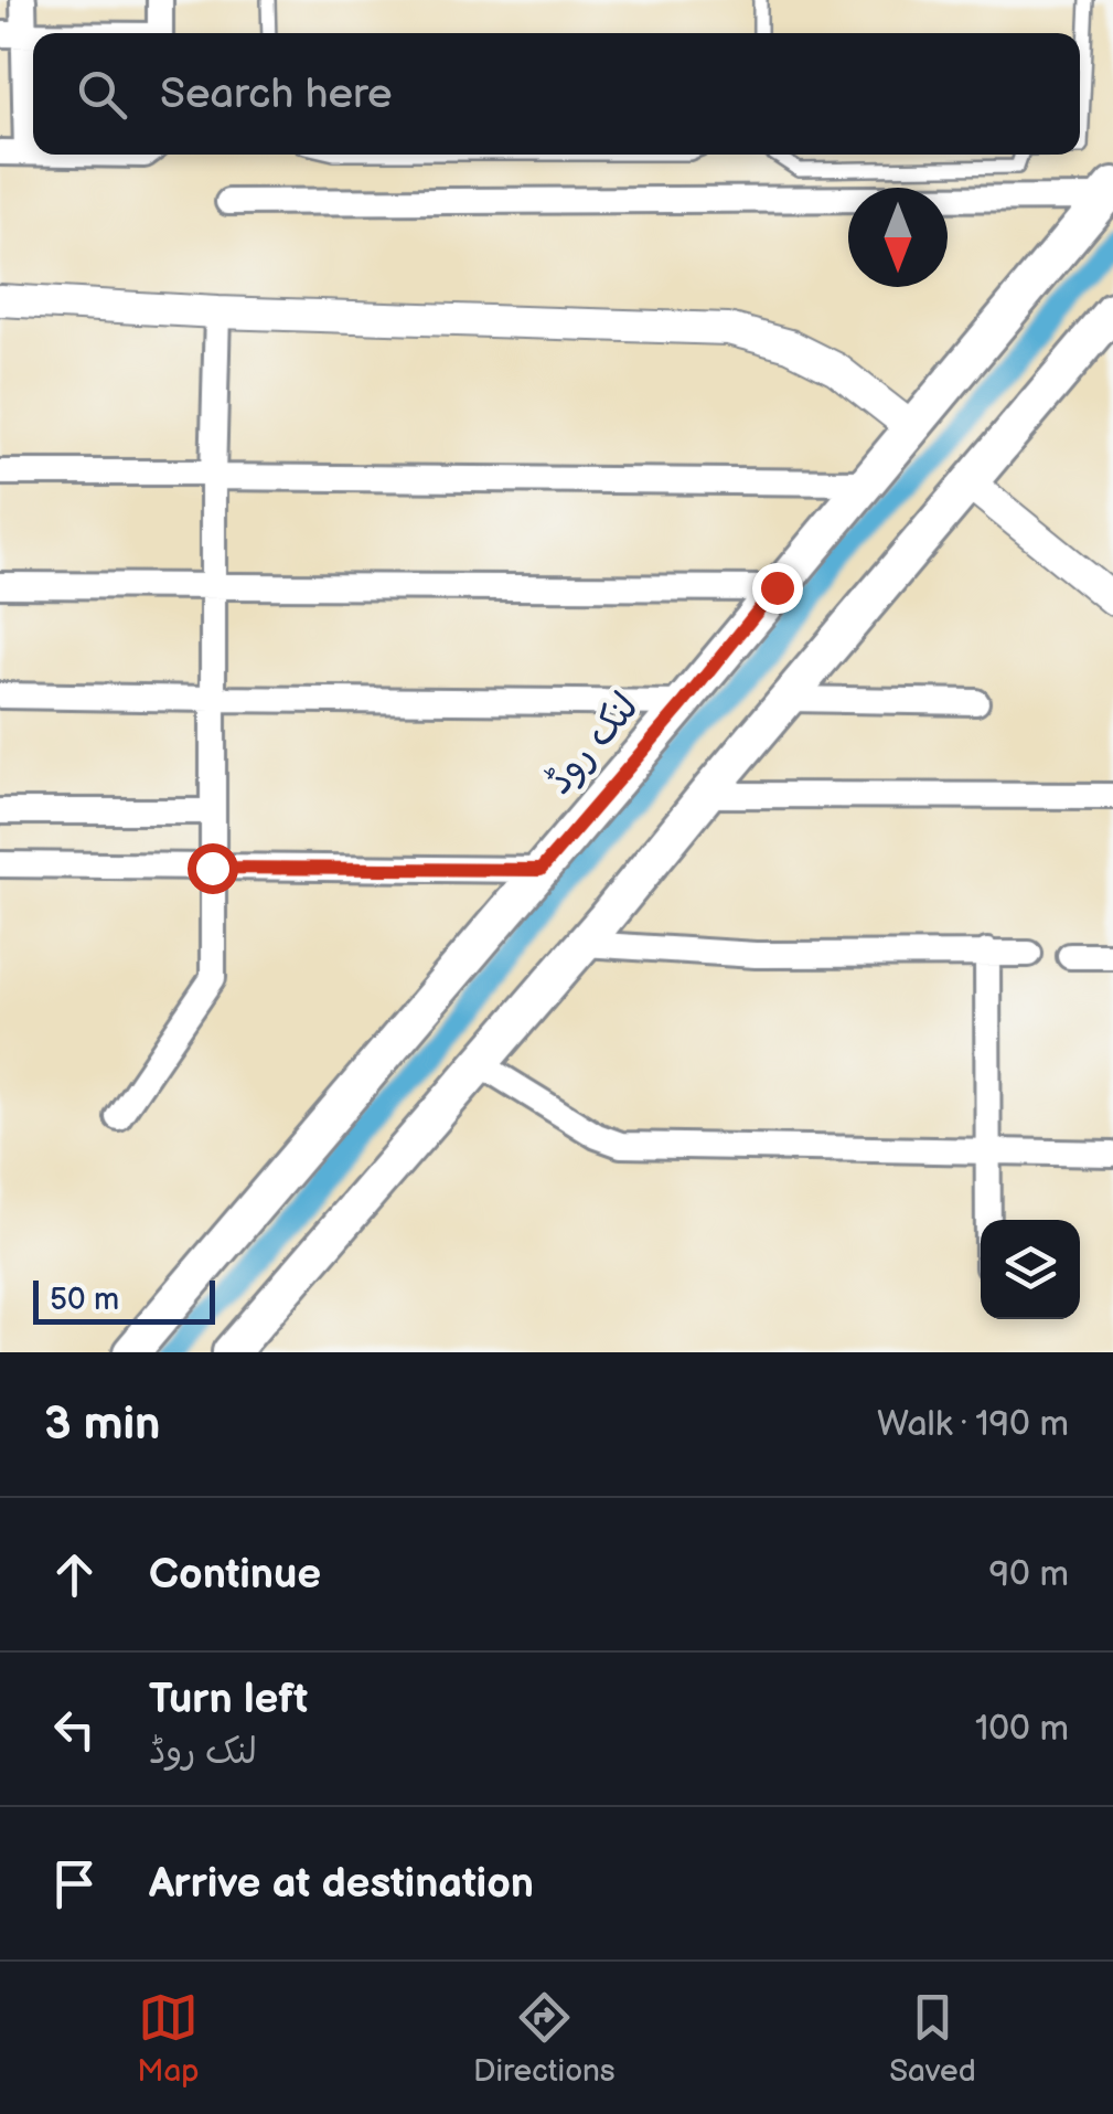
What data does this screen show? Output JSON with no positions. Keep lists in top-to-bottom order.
{
  "streets": {
    "main road": ["لنک روڈ"]
  },
  "scale_bar": "50 m",
  "north": "bottom",
  "page": {
    "search": "Search here",
    "scale": "50 m",
    "heading": ["3 min", "Walk · 190 m"],
    "list": [
      ["Continue", "90 m"],
      ["Turn left", "لنک روڈ", "100 m"],
      "Arrive at destination"
    ],
    "nav": ["Map", "Directions", "Saved"]
  }
}
